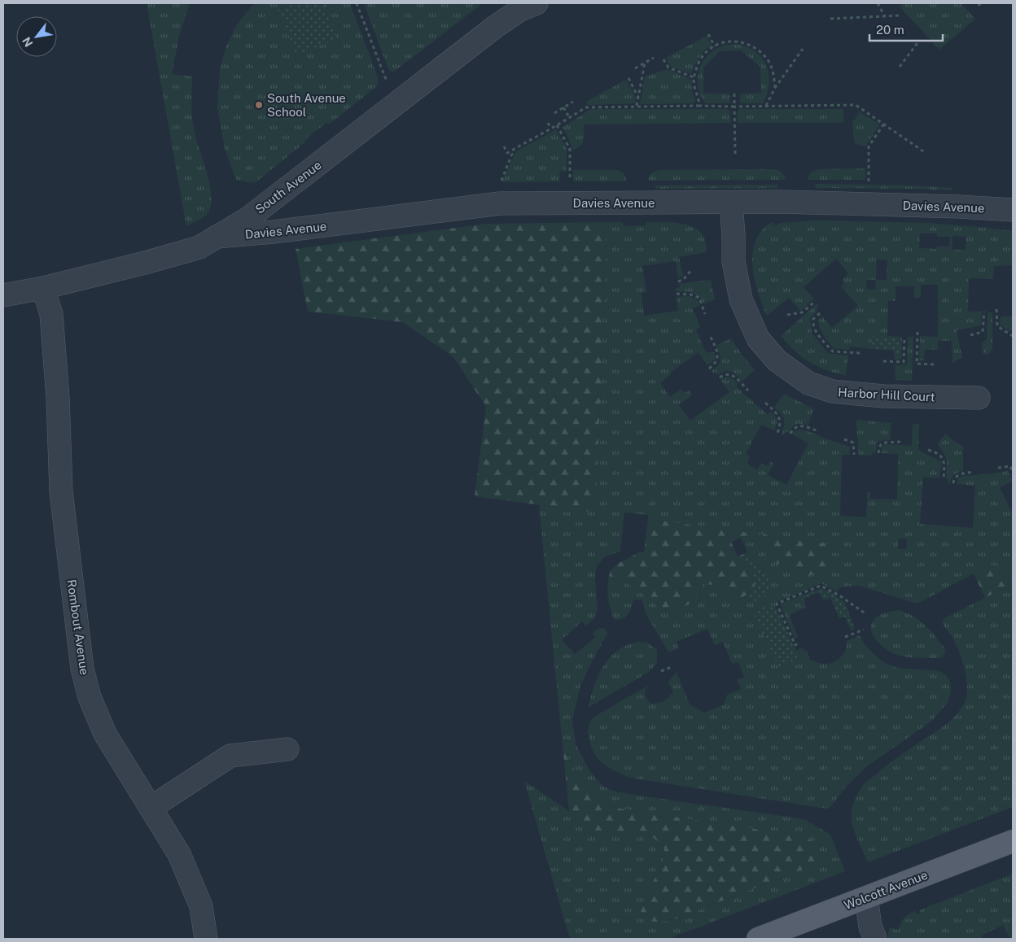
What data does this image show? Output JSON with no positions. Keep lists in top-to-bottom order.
{
  "streets": {
    "main road": ["Wolcott Avenue"],
    "street": [
      "South Avenue",
      "Davies Avenue",
      "Harbor Hill Court",
      "Rombout Avenue"
    ]
  },
  "crossings": [
    ["South Avenue", "Davies Avenue"],
    ["South Avenue", "Rombout Avenue"],
    ["Davies Avenue", "Harbor Hill Court"]
  ],
  "places": ["South Avenue School"],
  "scale_bar": "20 m",
  "north": "bottom left"
}
